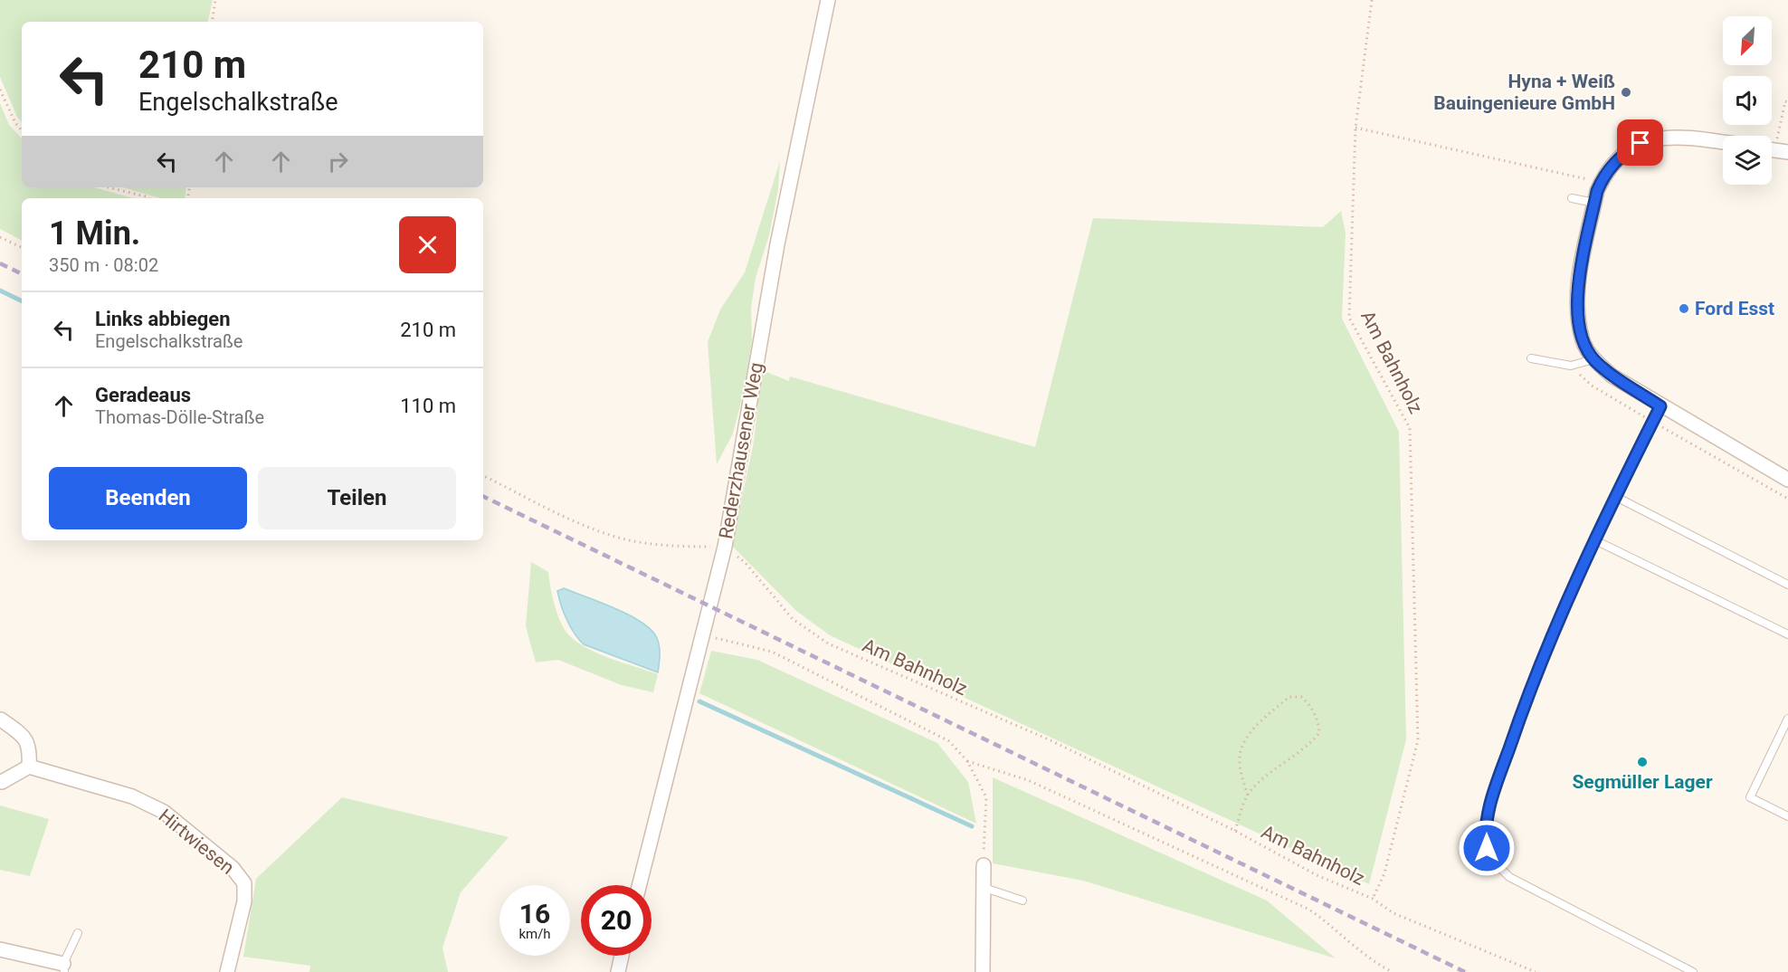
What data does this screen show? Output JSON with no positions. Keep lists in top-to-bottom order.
{
  "streets": {
    "street": ["Rederzhausener Weg", "Hirtwiesen"],
    "path": ["Am Bahnholz"]
  },
  "crossings": [
    ["Am Bahnholz", "Rederzhausener Weg"]
  ],
  "places": ["Hyna + Weiß Bauingenieure GmbH", "Ford Esst", "Segmüller Lager"],
  "north": "bottom left",
  "page": {
    "turn": ["210 m", "Engelschalkstraße"],
    "heading": ["1 Min.", "350 m · 08:02"],
    "list": [
      {
        "name": "Links abbiegen",
        "note": "Engelschalkstraße",
        "value": "210 m"
      },
      {
        "name": "Geradeaus",
        "note": "Thomas-Dölle-Straße",
        "value": "110 m"
      }
    ],
    "buttons": ["Beenden", "Teilen"],
    "speed": "16 km/h",
    "limit": "20"
  }
}
